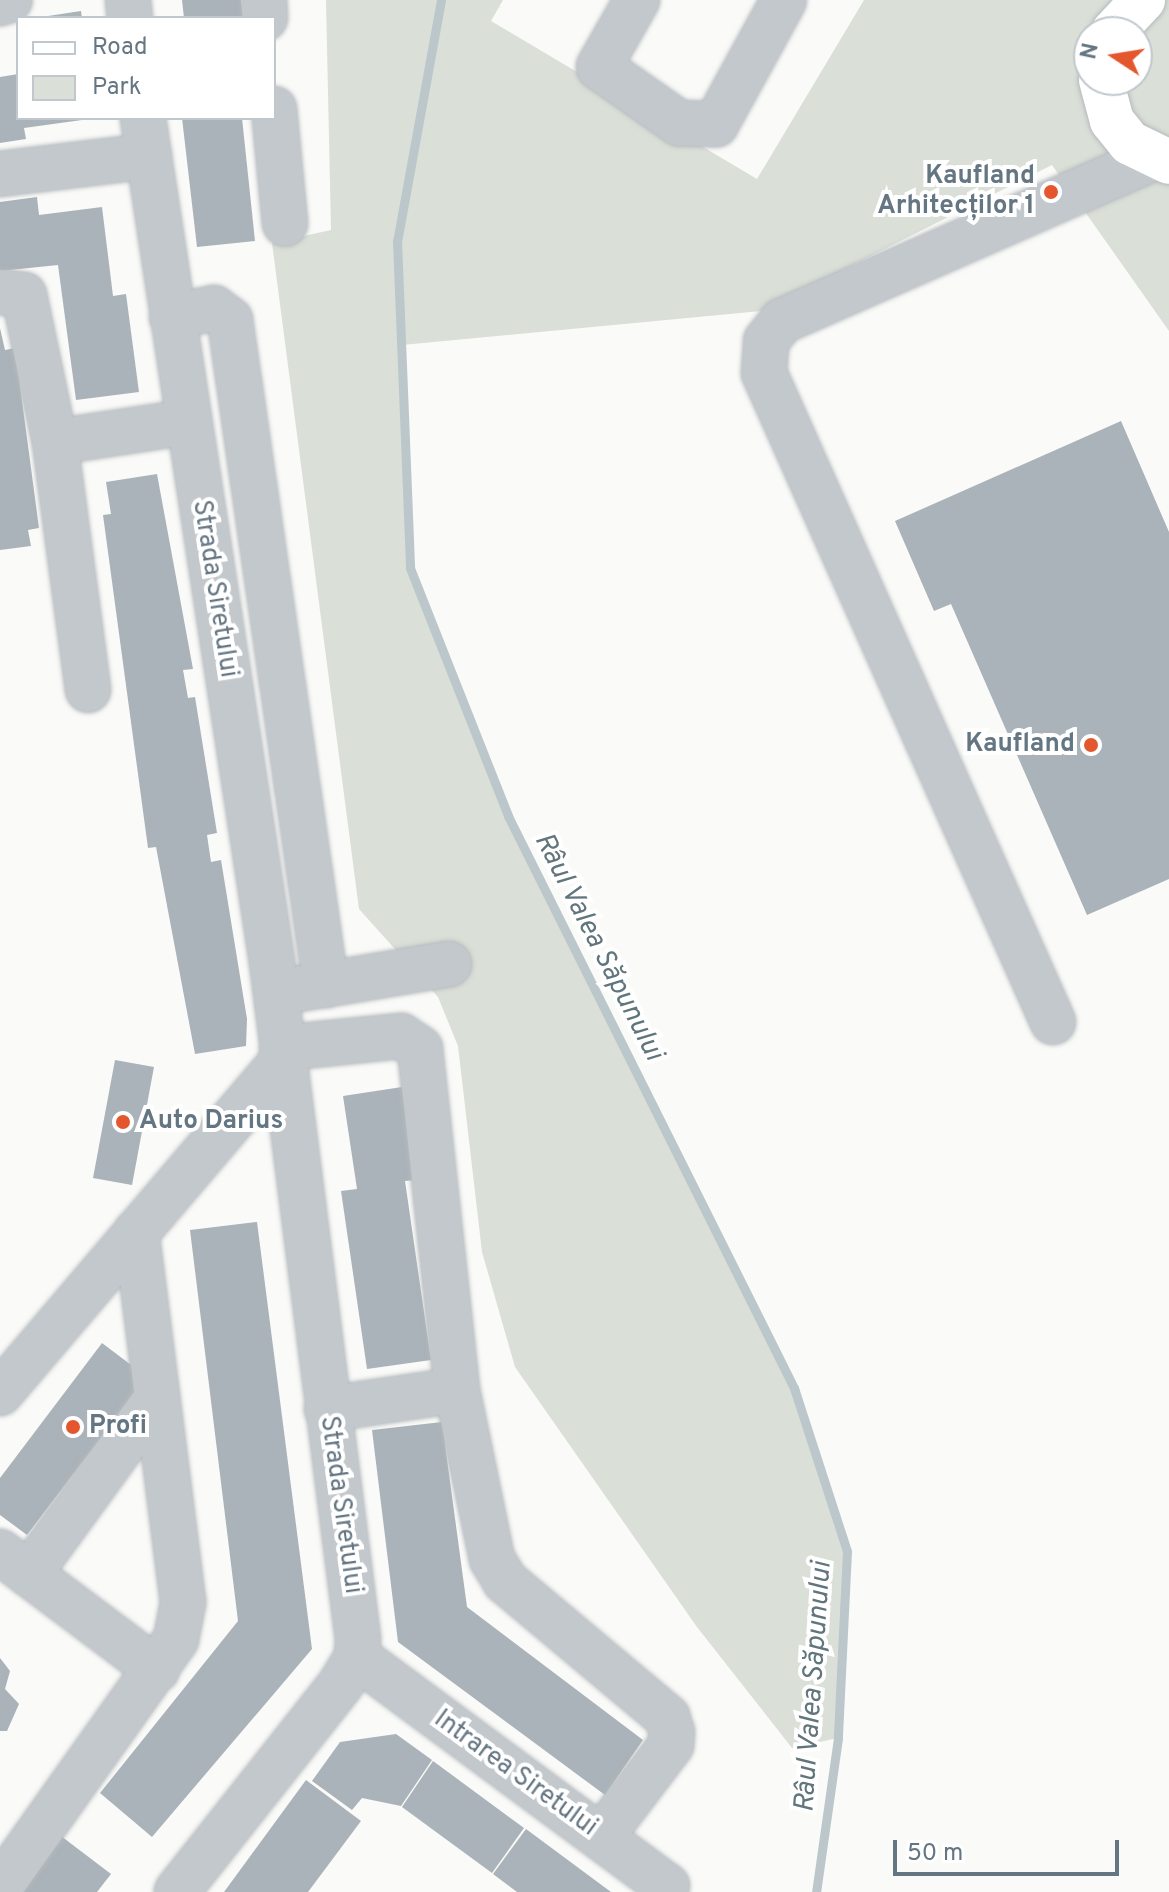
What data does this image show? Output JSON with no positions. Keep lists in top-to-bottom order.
{
  "streets": {
    "street": ["Strada Siretului", "Intrarea Siretului"]
  },
  "crossings": [
    ["Strada Siretului", "Intrarea Siretului"]
  ],
  "water": ["Râul Valea Săpunului"],
  "places": [
    "Kaufland Arhitecților 1",
    "Kaufland",
    "Auto Darius",
    "Profi"
  ],
  "legend": ["Road", "Park"],
  "scale_bar": "50 m",
  "north": "left"
}
